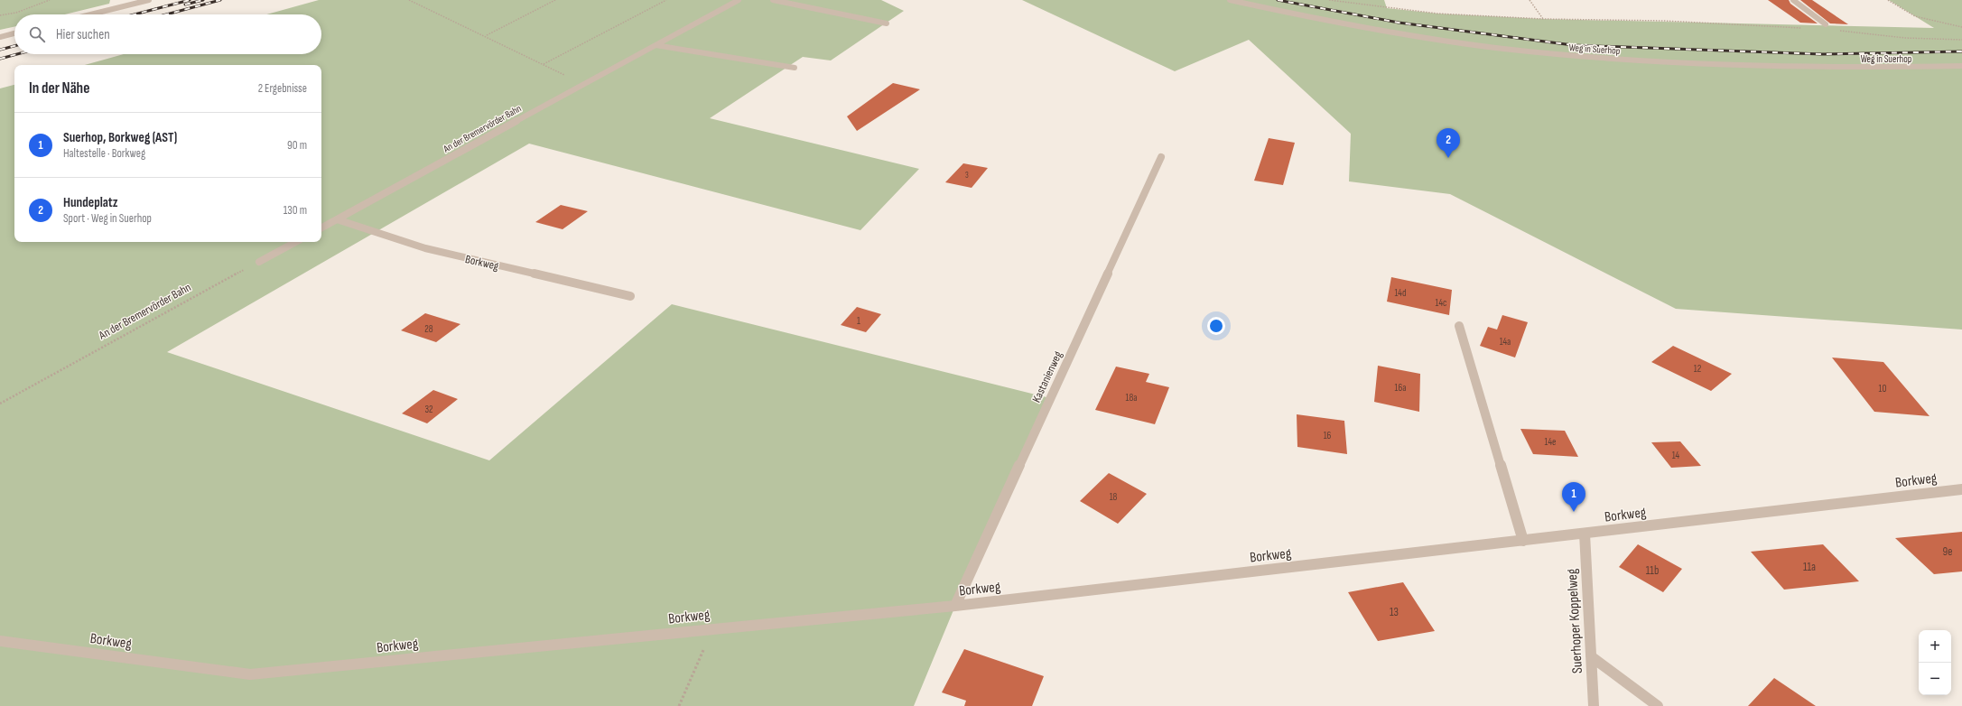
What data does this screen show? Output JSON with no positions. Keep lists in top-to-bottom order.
{
  "streets": {
    "street": [
      "Weg in Suerhop",
      "An der Bremervörder Bahn",
      "Borkweg",
      "Kastanienweg",
      "Suerhoper Koppelweg"
    ]
  },
  "crossings": [
    ["An der Bremervörder Bahn", "Borkweg"],
    ["Borkweg", "Kastanienweg"],
    ["Borkweg", "Suerhoper Koppelweg"]
  ],
  "house_numbers": [
    "3",
    "14d",
    "14c",
    "1",
    "28",
    "14a",
    "12",
    "16a",
    "10",
    "18a",
    "32",
    "16",
    "14e",
    "14",
    "18",
    "9e",
    "11a",
    "11b",
    "13"
  ],
  "page": {
    "search": "Hier suchen",
    "heading": ["In der Nähe", "2 Ergebnisse"],
    "list": [
      {
        "mark": "1",
        "name": "Suerhop, Borkweg (AST)",
        "note": "Haltestelle · Borkweg",
        "value": "90 m"
      },
      {
        "mark": "2",
        "name": "Hundeplatz",
        "note": "Sport · Weg in Suerhop",
        "value": "130 m"
      }
    ],
    "pins": ["2", "1"],
    "map_buttons": ["+", "−"]
  }
}
